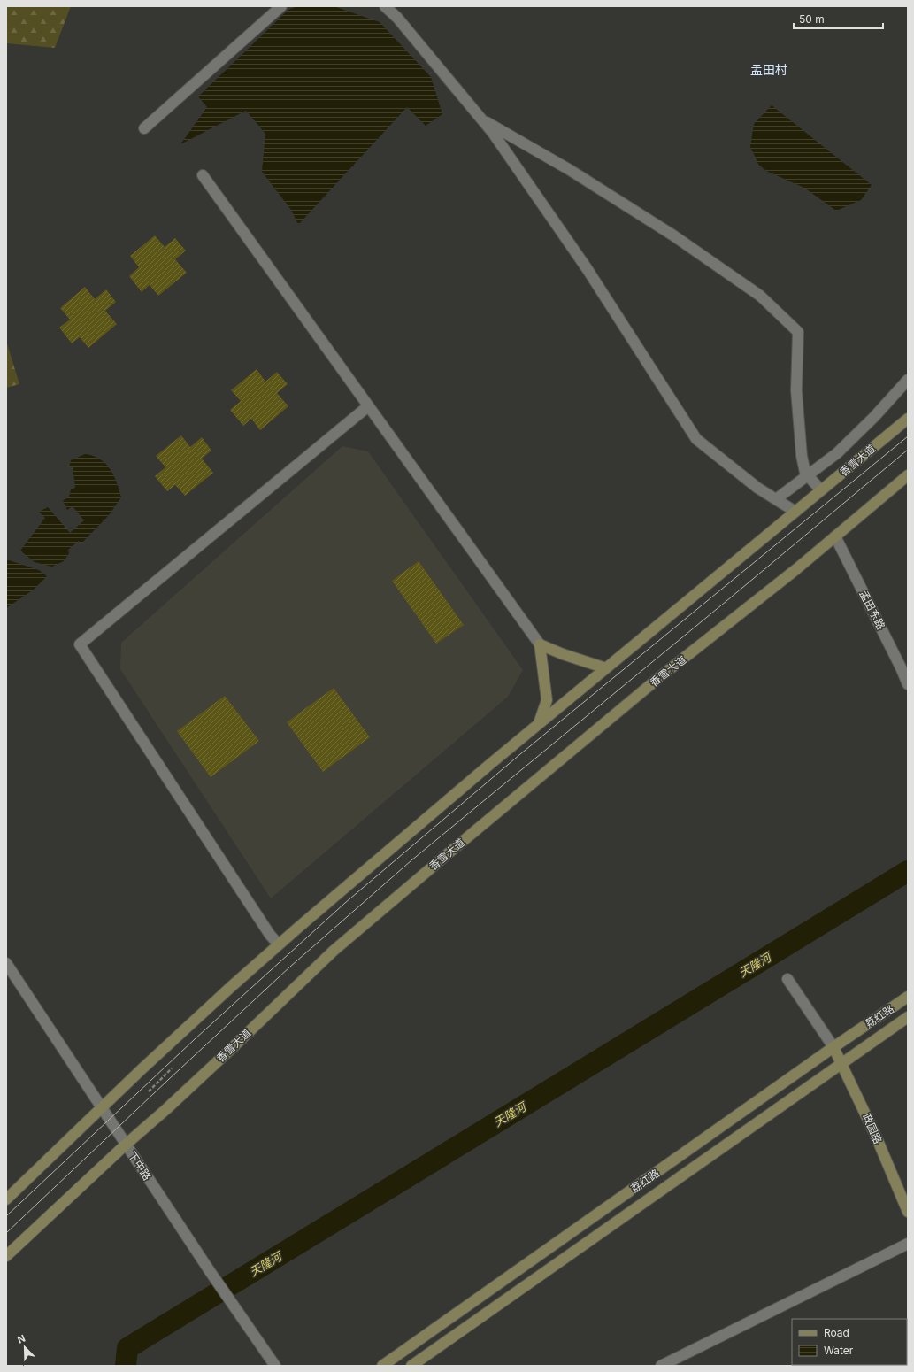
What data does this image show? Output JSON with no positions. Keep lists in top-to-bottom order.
{
  "streets": {
    "main road": ["香雪大道", "荔红路", "政园路"],
    "street": ["孟田东路", "下中路"]
  },
  "crossings": [
    ["香雪大道", "孟田东路"],
    ["香雪大道", "下中路"],
    ["荔红路", "政园路"]
  ],
  "districts": ["孟田村"],
  "water": ["天隆河"],
  "legend": ["Road", "Water"],
  "scale_bar": "50 m",
  "north": "top left"
}
